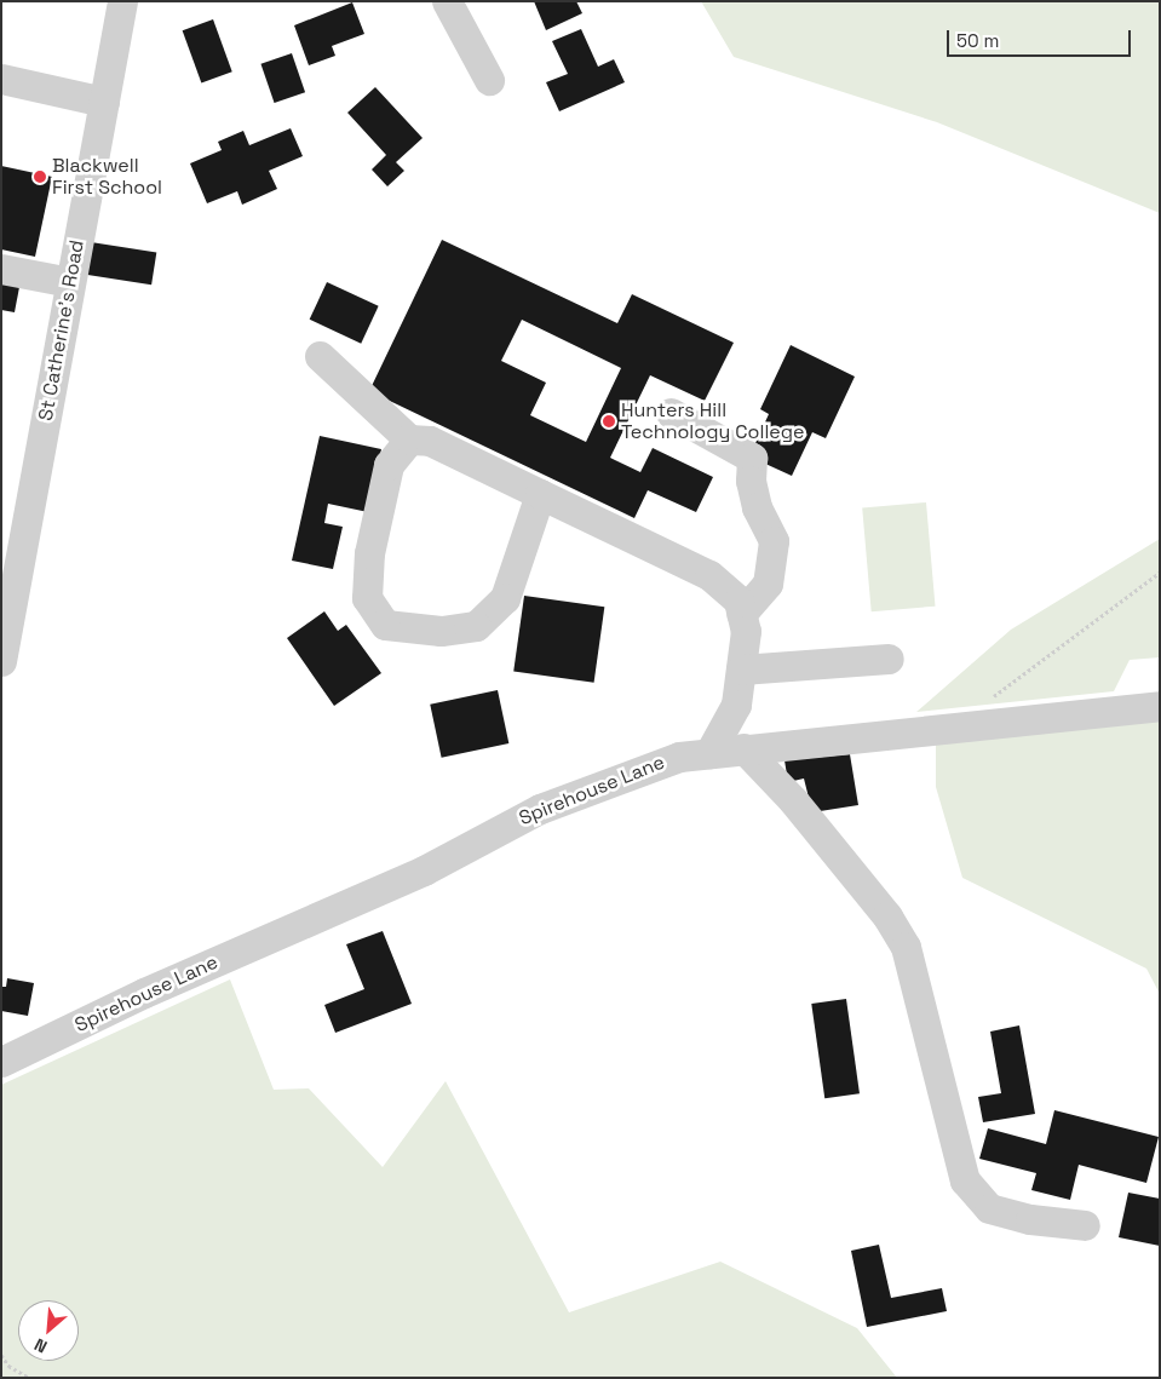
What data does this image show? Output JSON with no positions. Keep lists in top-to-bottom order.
{
  "streets": {
    "street": ["St Catherine's Road", "Spirehouse Lane"]
  },
  "places": ["Blackwell First School", "Hunters Hill Technology College"],
  "scale_bar": "50 m",
  "north": "bottom left"
}
